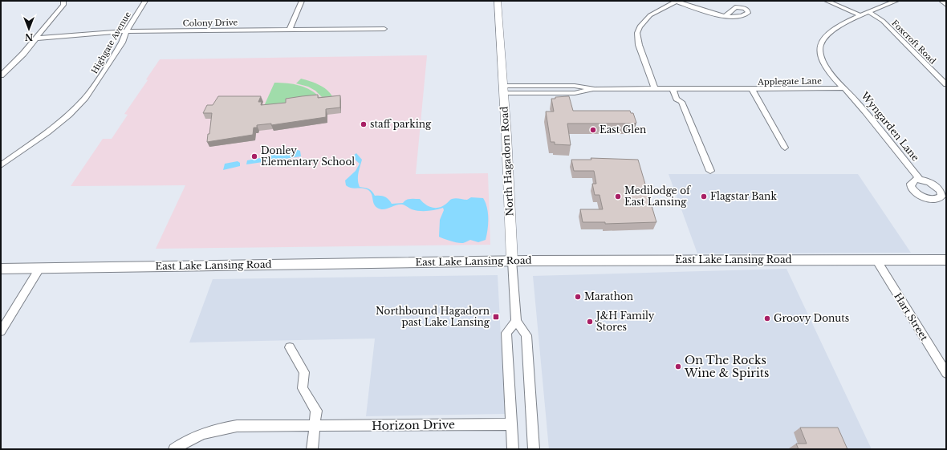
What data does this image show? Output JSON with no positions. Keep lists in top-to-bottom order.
{
  "streets": {
    "main road": ["East Lake Lansing Road"],
    "street": [
      "Colony Drive",
      "Foxcroft Road",
      "Highgate Avenue",
      "Applegate Lane",
      "Wyngarden Lane",
      "North Hagadorn Road",
      "Hart Street",
      "Horizon Drive"
    ]
  },
  "crossings": [
    ["Colony Drive", "Highgate Avenue"],
    ["Foxcroft Road", "Applegate Lane"],
    ["Applegate Lane", "Wyngarden Lane"],
    ["Applegate Lane", "North Hagadorn Road"],
    ["North Hagadorn Road", "East Lake Lansing Road"],
    ["East Lake Lansing Road", "Hart Street"]
  ],
  "places": {
    "other": [
      "staff parking",
      "East Glen",
      "Donley Elementary School",
      "Medilodge of East Lansing",
      "Flagstar Bank",
      "Marathon",
      "Groovy Donuts",
      "J&H Family Stores",
      "On The Rocks Wine & Spirits"
    ],
    "transit": ["Northbound Hagadorn past Lake Lansing"]
  },
  "north": "bottom"
}
